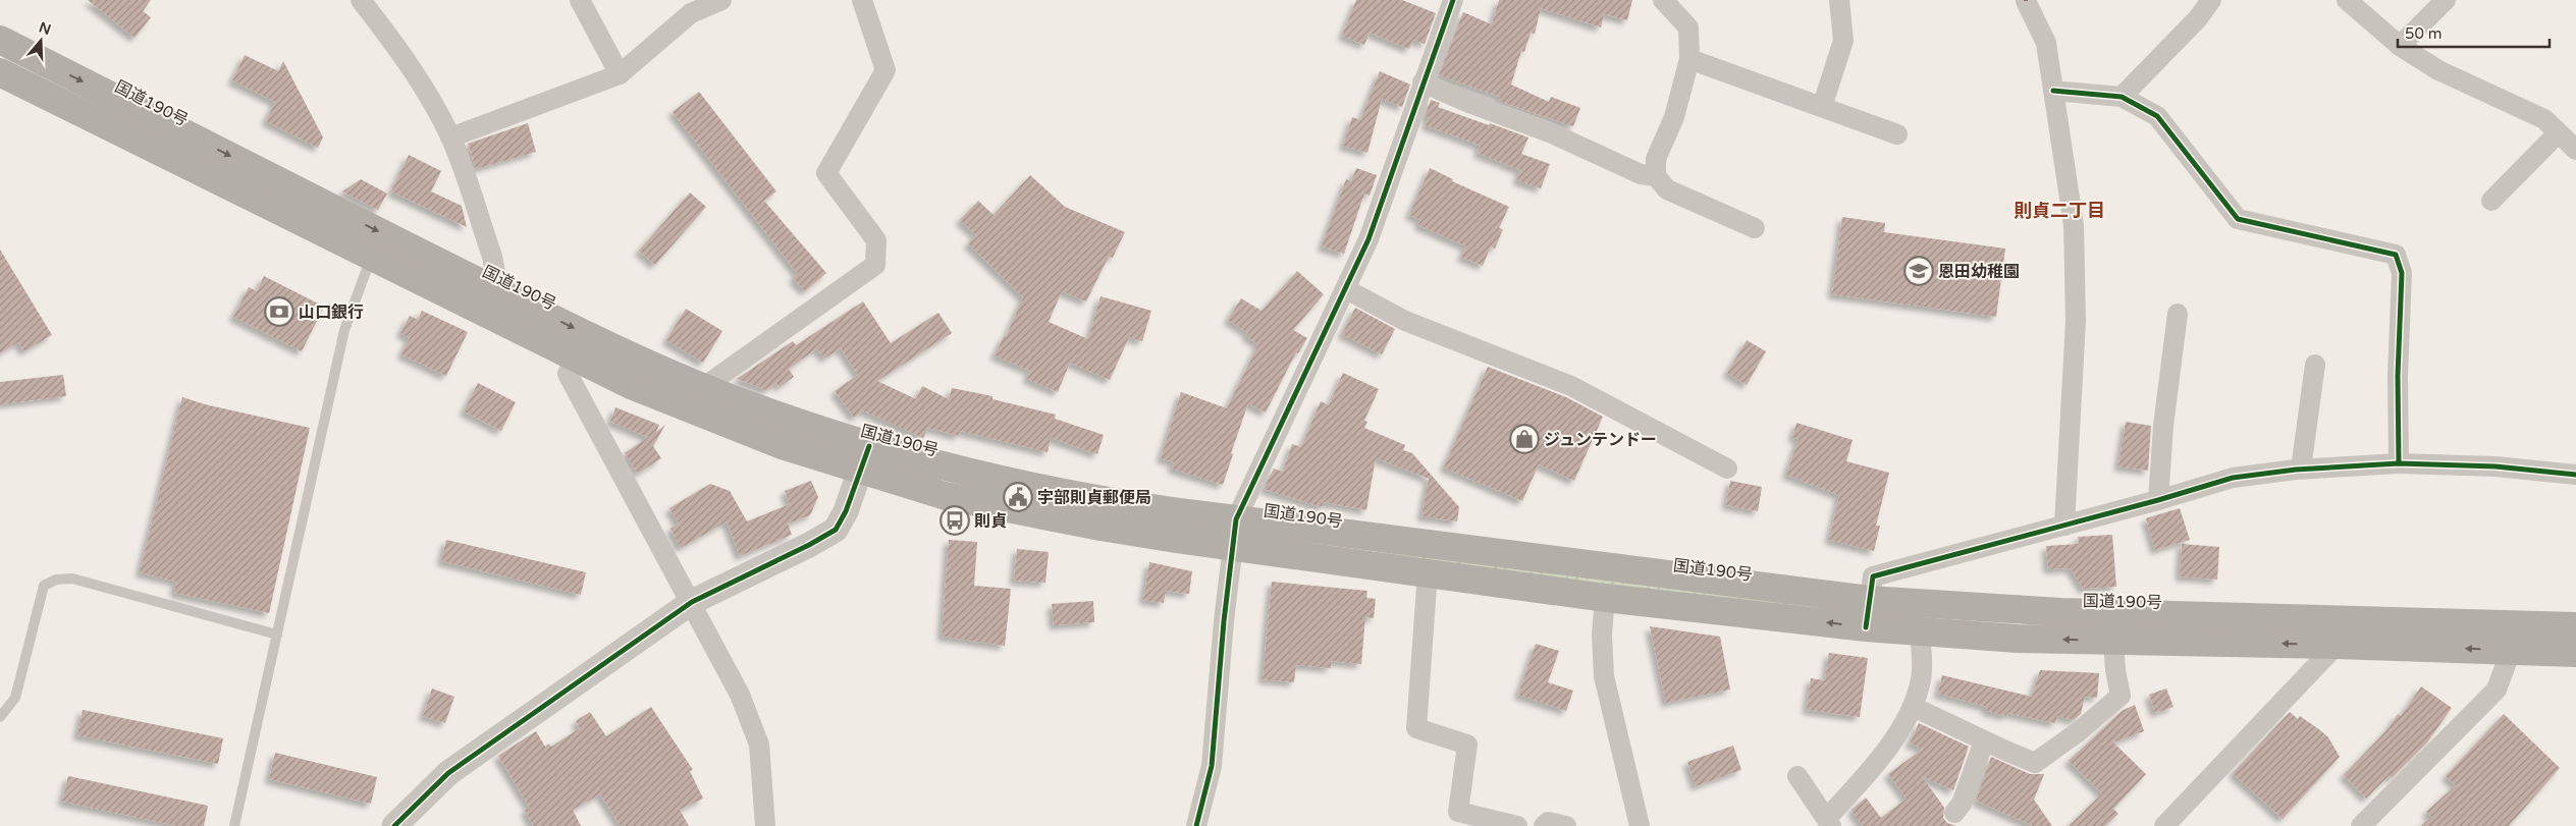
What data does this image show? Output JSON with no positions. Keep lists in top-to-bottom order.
{
  "streets": {
    "highway": ["国道190号"]
  },
  "districts": ["則貞二丁目"],
  "places": {
    "school or university": ["恩田幼稚園"],
    "bank": ["山口銀行"],
    "shop": ["ジュンテンドー"],
    "public building": ["宇部則貞郵便局"],
    "bus stop": ["則貞"]
  },
  "scale_bar": "50 m",
  "north": "top"
}
